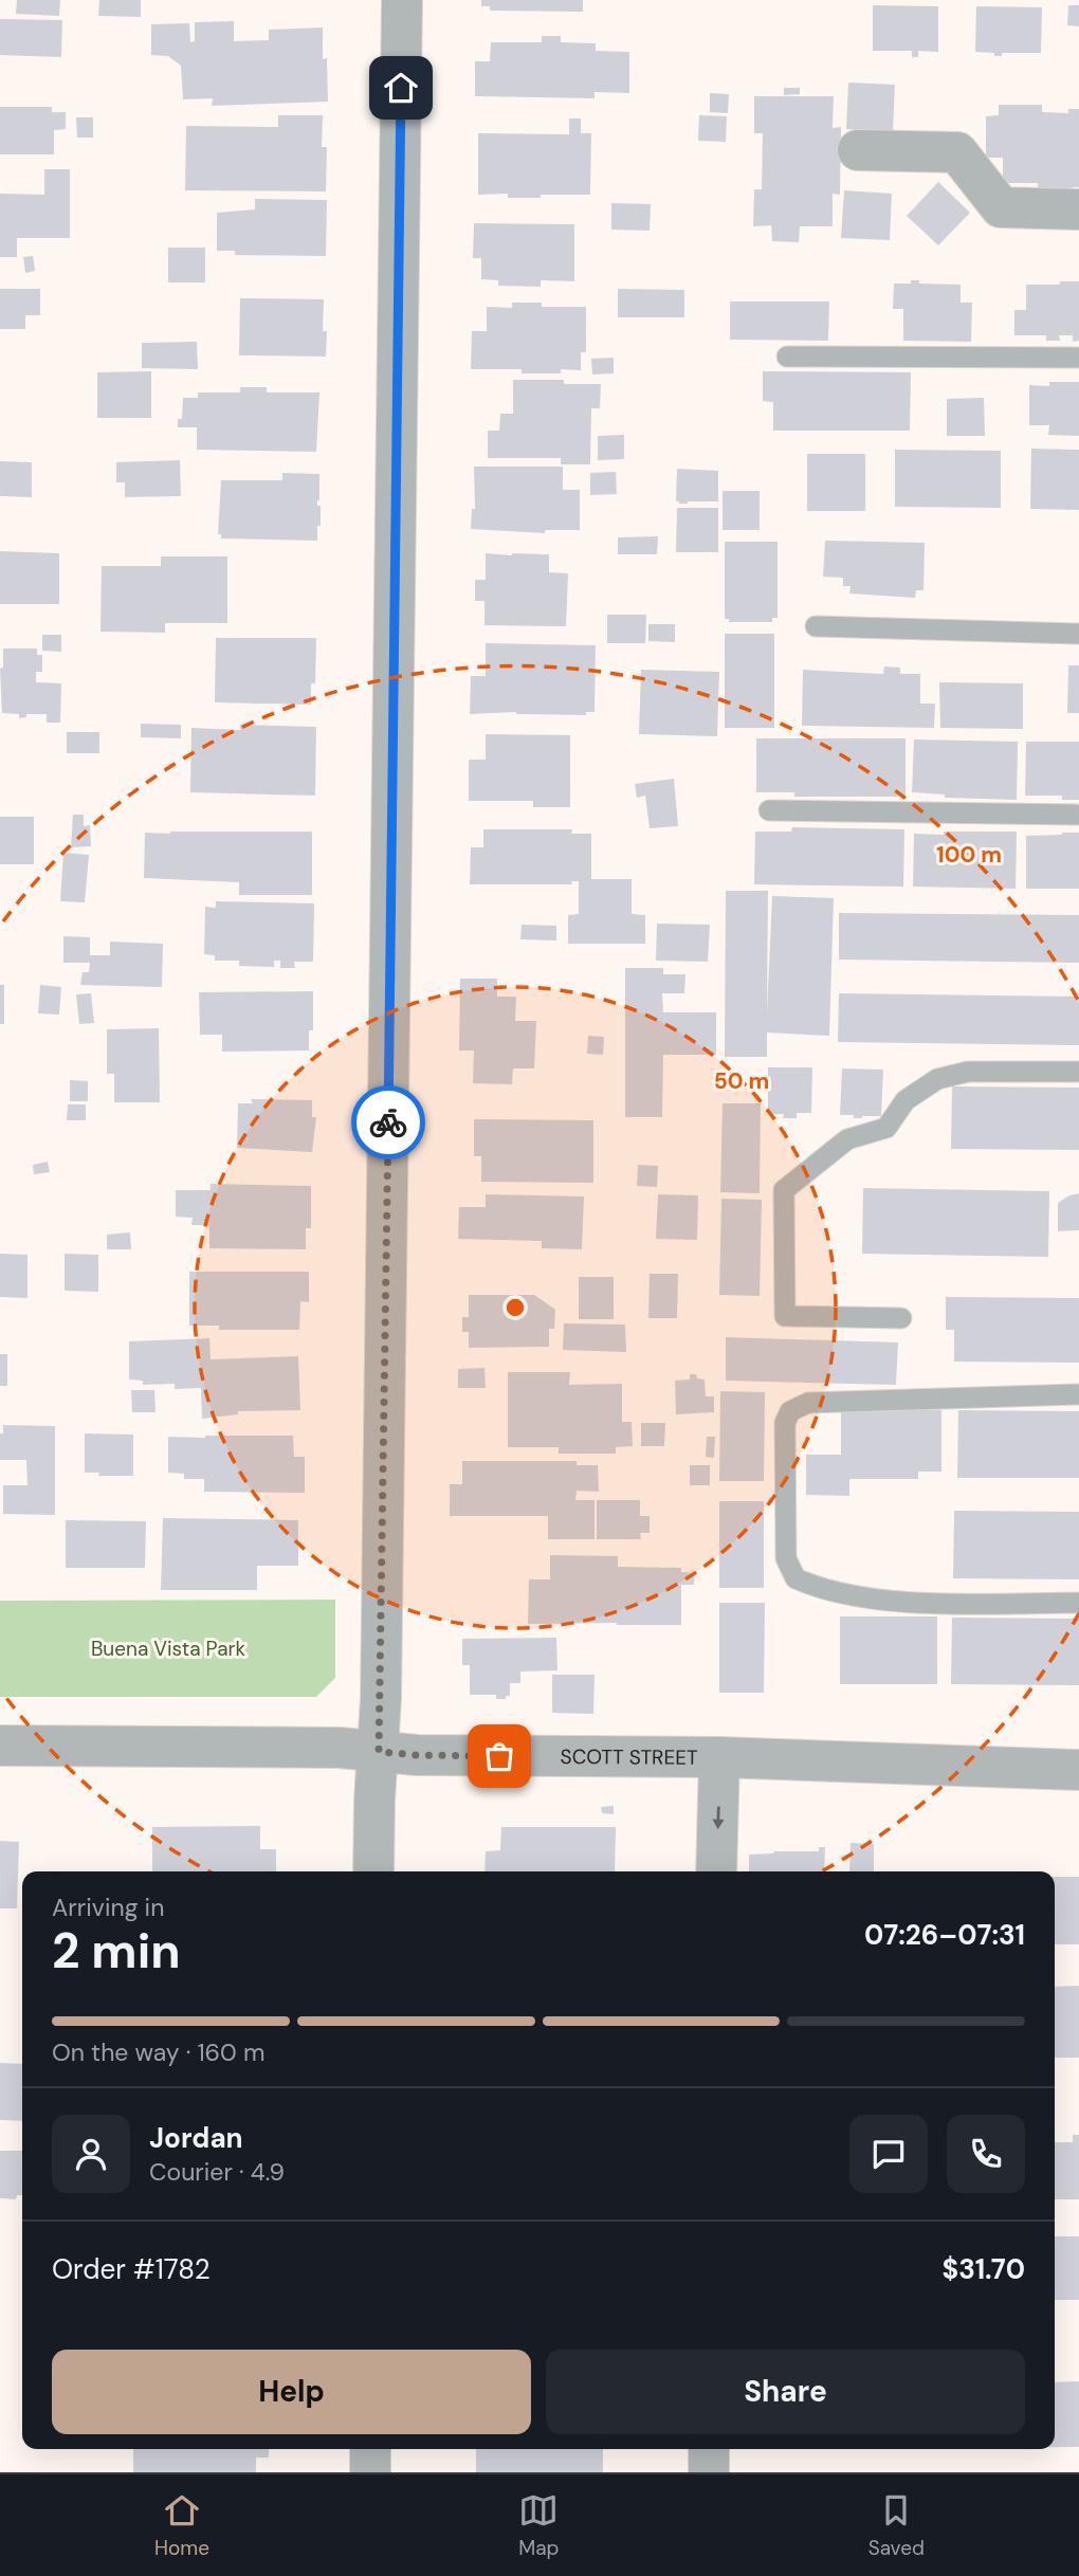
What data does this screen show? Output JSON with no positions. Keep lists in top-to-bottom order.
{
  "streets": {
    "street": ["SCOTT STREET"]
  },
  "parks": ["Buena Vista Park"],
  "page": {
    "heading": ["2 min", "Arriving in", "07:26–07:31"],
    "panel": [
      "Jordan",
      "Courier · 4.9",
      "Order #1782",
      "$31.70"
    ],
    "bar": "On the way · 160 m",
    "buttons": ["Help", "Share"],
    "tabs": ["Home", "Map", "Saved"]
  },
  "rings": ["100 m", "50 m"]
}
